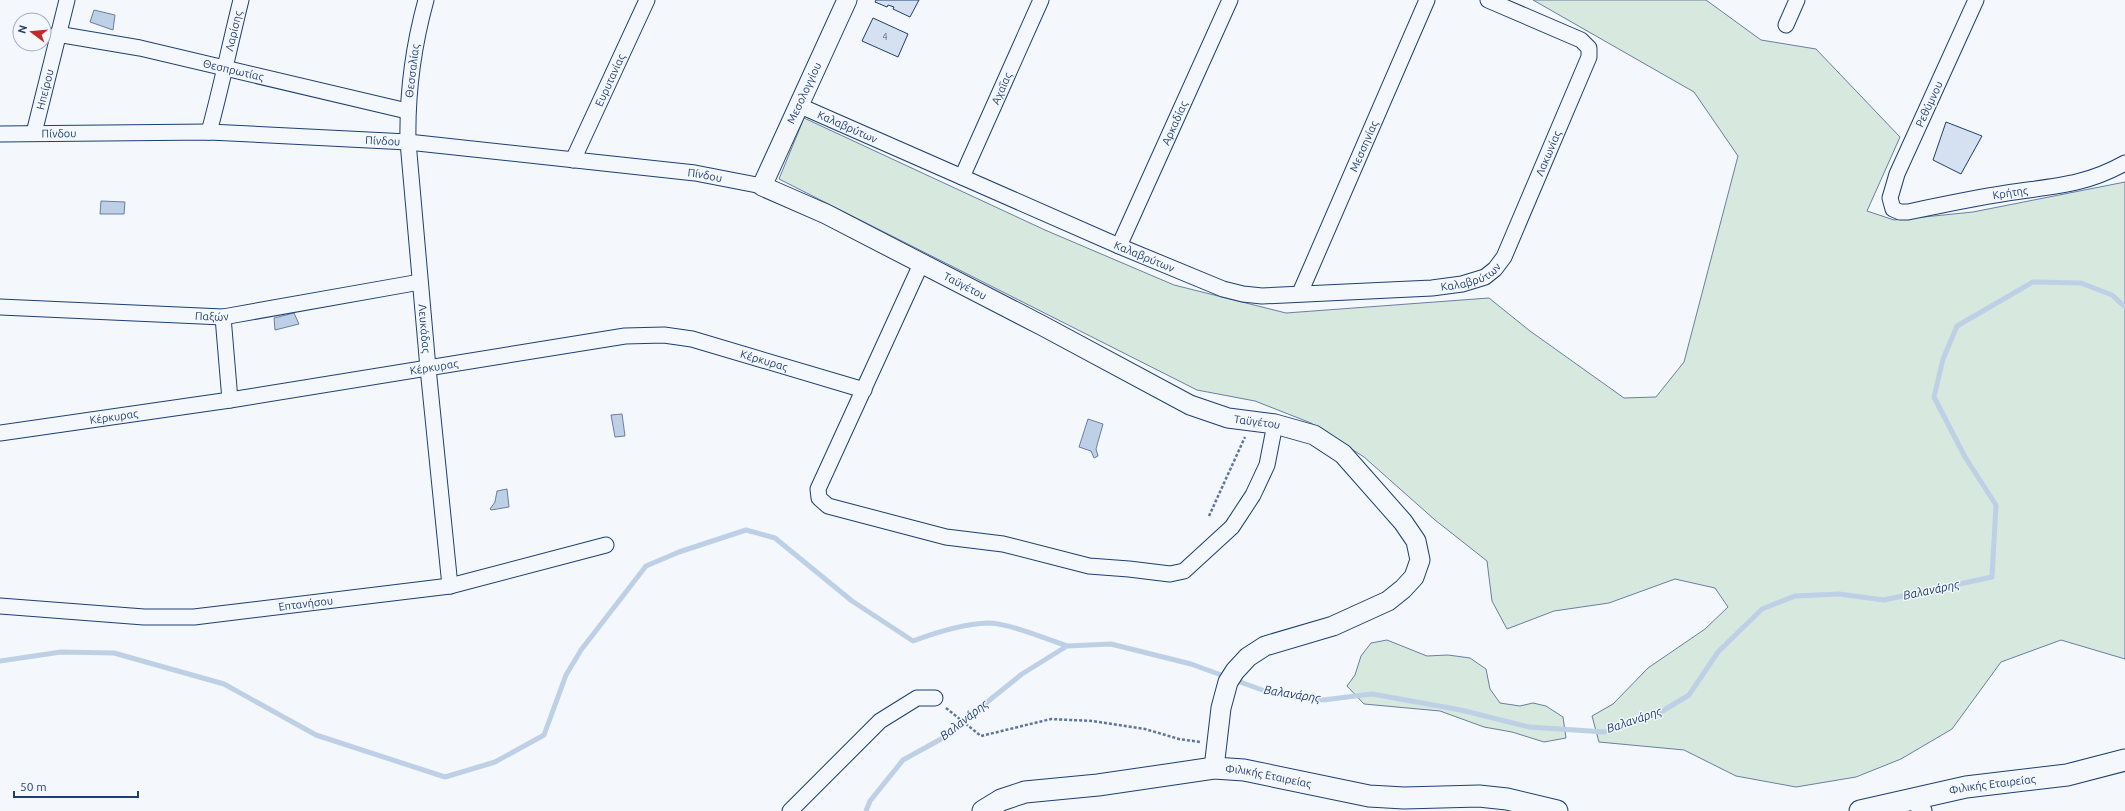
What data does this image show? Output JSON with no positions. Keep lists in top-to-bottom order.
{
  "streets": {
    "main road": ["Φιλικής Εταιρείας"],
    "street": [
      "Λαρίσης",
      "Θεσπρωτίας",
      "Θεσσαλίας",
      "Ευρυτανίας",
      "Αχαΐας",
      "Ηπείρου",
      "Μεσολογγίου",
      "Ρεθύμνου",
      "Αρκαδίας",
      "Καλαβρύτων",
      "Πίνδου",
      "Μεσσηνίας",
      "Λακωνίας",
      "Κρήτης",
      "Ταϋγέτου",
      "Παξών",
      "Λευκάδας",
      "Κέρκυρας",
      "Επτανήσου"
    ]
  },
  "crossings": [
    ["Λαρίσης", "Θεσπρωτίας"],
    ["Λαρίσης", "Πίνδου"],
    ["Θεσπρωτίας", "Θεσσαλίας"],
    ["Θεσπρωτίας", "Ηπείρου"],
    ["Θεσσαλίας", "Πίνδου"],
    ["Θεσσαλίας", "Λευκάδας"],
    ["Ευρυτανίας", "Πίνδου"],
    ["Αχαΐας", "Καλαβρύτων"],
    ["Ηπείρου", "Πίνδου"],
    ["Μεσολογγίου", "Καλαβρύτων"],
    ["Μεσολογγίου", "Πίνδου"],
    ["Μεσολογγίου", "Ταϋγέτου"],
    ["Ρεθύμνου", "Κρήτης"],
    ["Αρκαδίας", "Καλαβρύτων"],
    ["Καλαβρύτων", "Μεσσηνίας"],
    ["Καλαβρύτων", "Λακωνίας"],
    ["Πίνδου", "Ταϋγέτου"],
    ["Πίνδου", "Λευκάδας"],
    ["Ταϋγέτου", "Φιλικής Εταιρείας"],
    ["Παξών", "Λευκάδας"],
    ["Λευκάδας", "Κέρκυρας"],
    ["Λευκάδας", "Επτανήσου"]
  ],
  "water": ["Βαλανάρης"],
  "house_numbers": ["4"],
  "scale_bar": "50 m",
  "north": "left"
}
